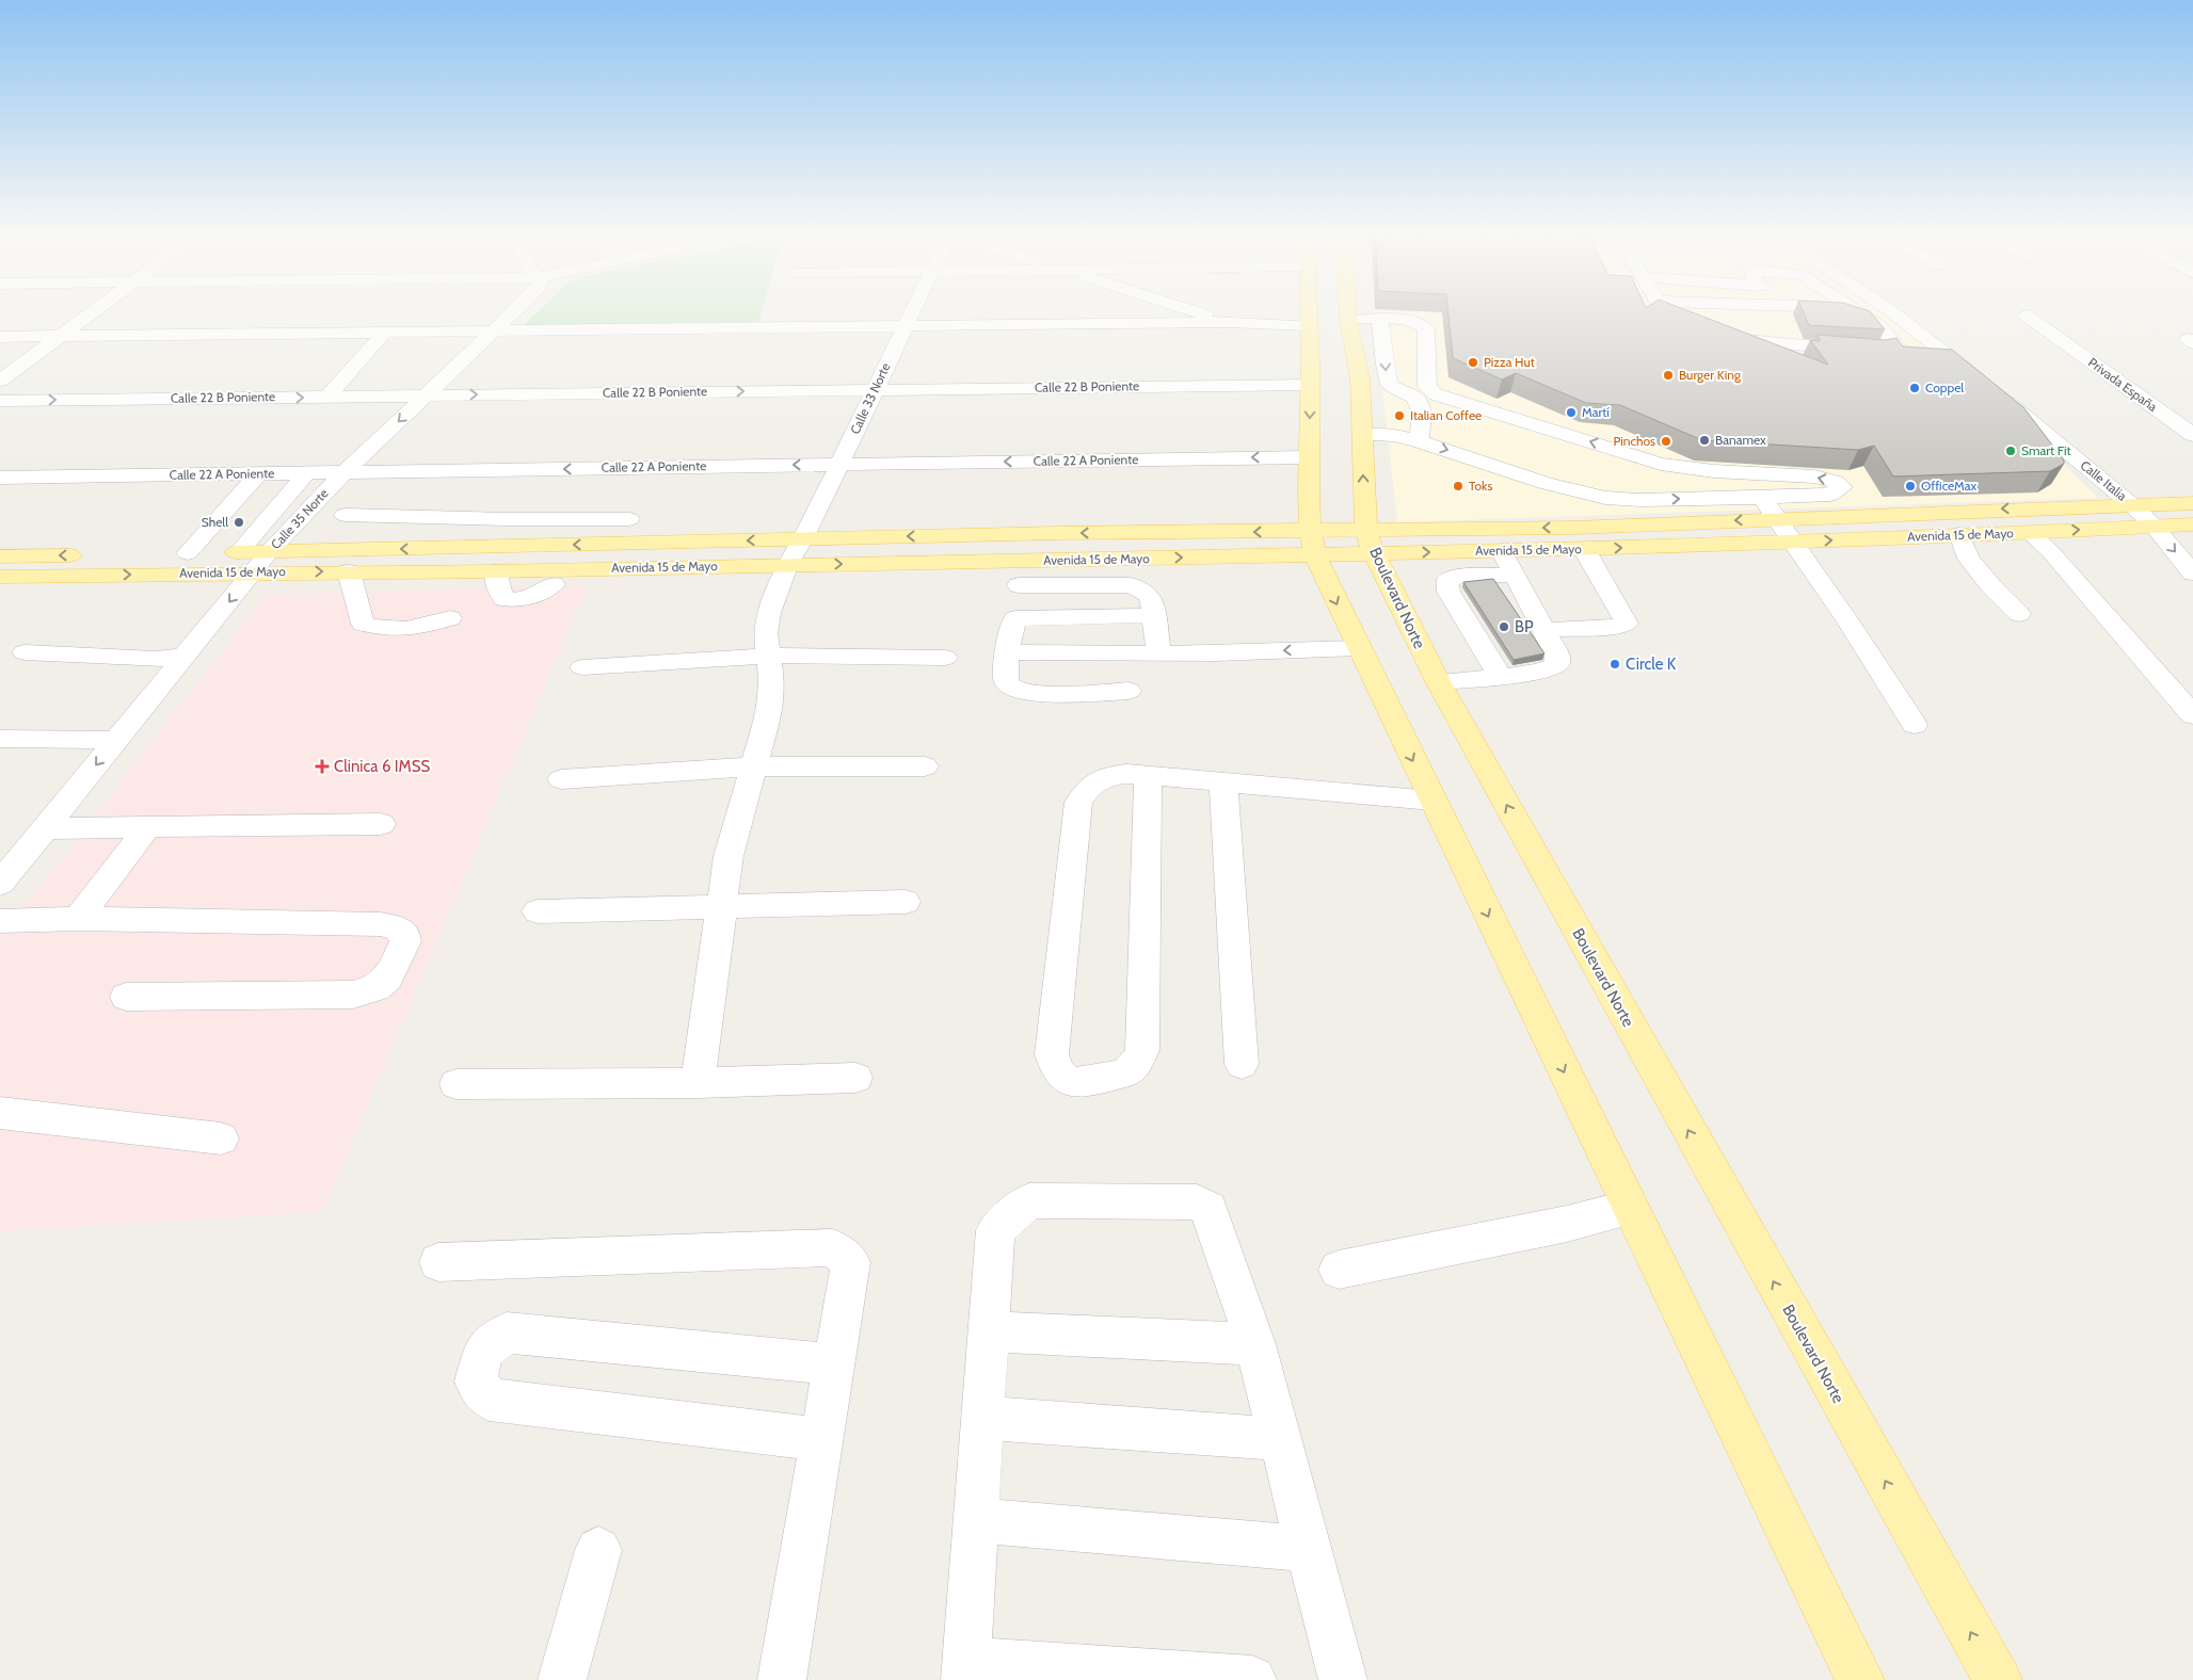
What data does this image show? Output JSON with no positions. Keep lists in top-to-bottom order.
{
  "streets": {
    "main road": ["Avenida 15 de Mayo", "Boulevard Norte"],
    "street": [
      "Privada España",
      "Calle 22 B Poniente",
      "Calle 33 Norte",
      "Calle 22 A Poniente",
      "Calle Italia",
      "Calle 35 Norte"
    ]
  },
  "crossings": [
    ["Calle 22 B Poniente", "Calle 33 Norte"],
    ["Calle 22 B Poniente", "Calle 35 Norte"],
    ["Calle 33 Norte", "Calle 22 A Poniente"],
    ["Calle 33 Norte", "Avenida 15 de Mayo"],
    ["Calle 22 A Poniente", "Calle 35 Norte"],
    ["Calle Italia", "Avenida 15 de Mayo"],
    ["Calle 35 Norte", "Avenida 15 de Mayo"],
    ["Avenida 15 de Mayo", "Boulevard Norte"]
  ],
  "places": {
    "other": [
      "Pizza Hut",
      "Burger King",
      "Coppel",
      "Martí",
      "Italian Coffee",
      "Banamex",
      "Pinchos",
      "Smart Fit",
      "Toks",
      "OfficeMax",
      "Shell",
      "BP",
      "Circle K"
    ],
    "health": ["Clinica 6 IMSS"]
  }
}
